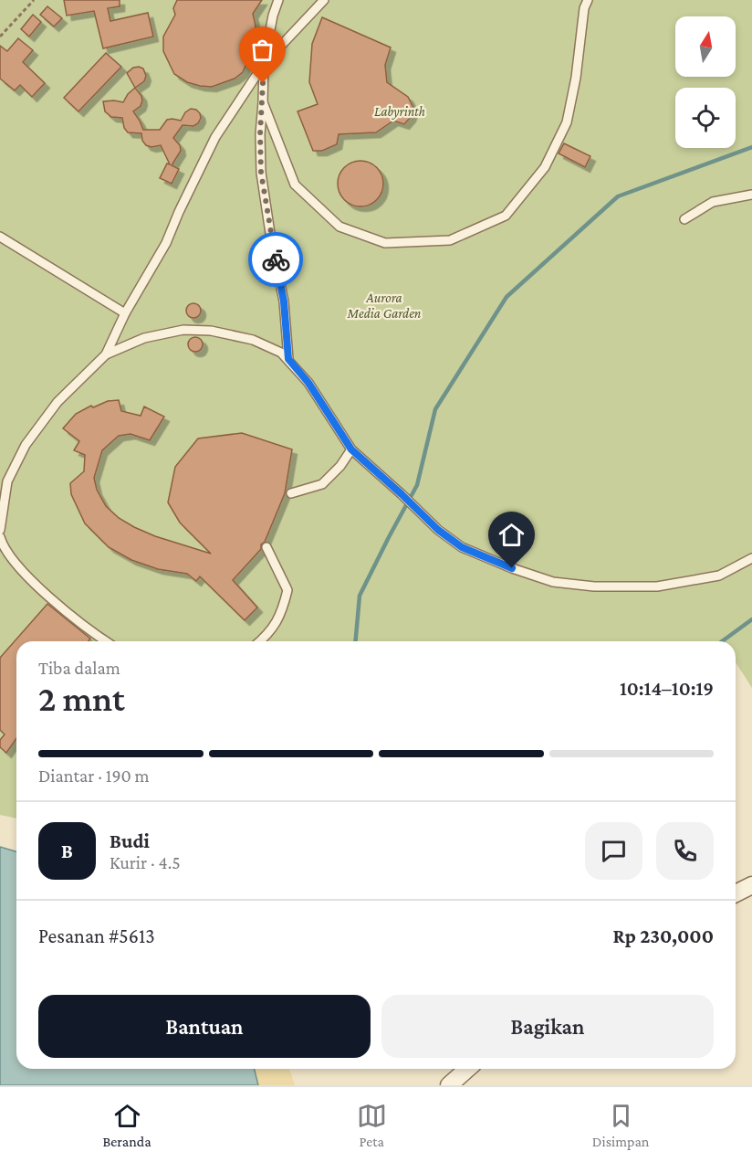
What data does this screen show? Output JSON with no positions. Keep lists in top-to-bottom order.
{
  "parks": ["Labyrinth", "Aurora Media Garden"],
  "north": "top",
  "page": {
    "heading": ["2 mnt", "Tiba dalam", "10:14–10:19"],
    "panel": [
      "Budi",
      "Kurir · 4.5",
      "Pesanan #5613",
      "Rp 230,000"
    ],
    "bar": "Diantar · 190 m",
    "round": "B",
    "buttons": ["Bantuan", "Bagikan"],
    "tabs": ["Beranda", "Peta", "Disimpan"]
  }
}
